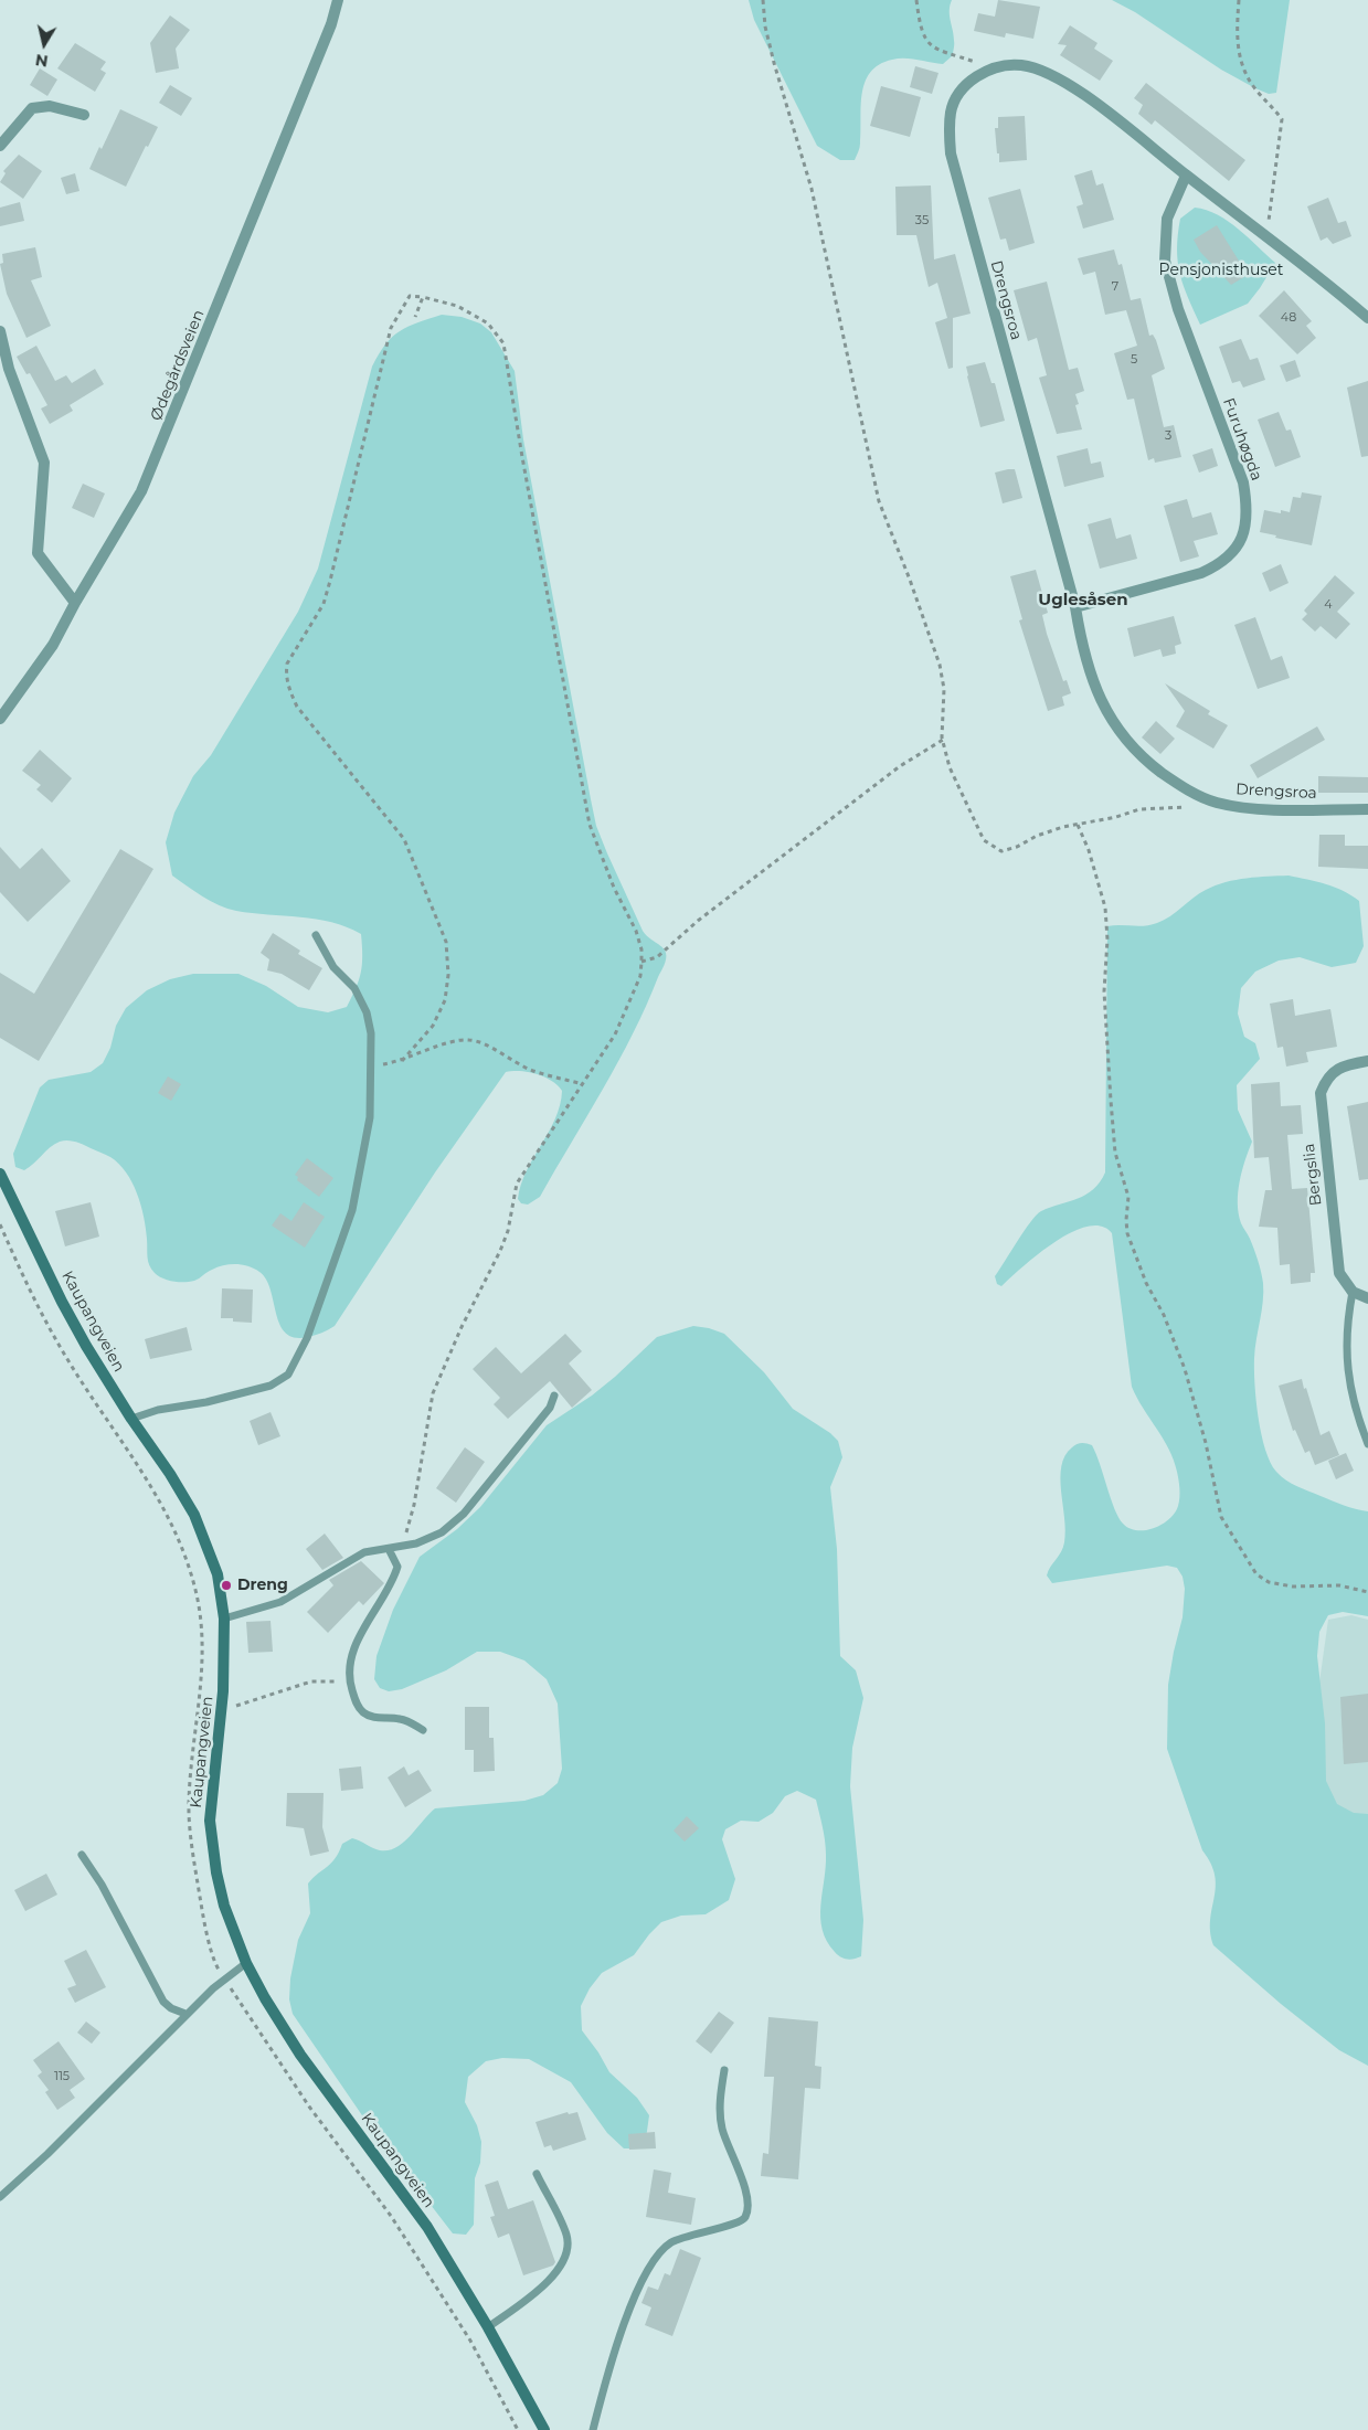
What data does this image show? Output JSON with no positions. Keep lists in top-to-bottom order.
{
  "streets": {
    "main road": ["Kaupangveien"],
    "street": [
      "Drengsroa",
      "Ødegårdsveien",
      "Furuhøgda",
      "Bergslia"
    ]
  },
  "crossings": [
    ["Drengsroa", "Furuhøgda"]
  ],
  "districts": ["Uglesåsen"],
  "parks": ["Pensjonisthuset"],
  "places": ["Dreng"],
  "house_numbers": [
    "35",
    "7",
    "48",
    "5",
    "3",
    "4",
    "115"
  ],
  "north": "bottom"
}
